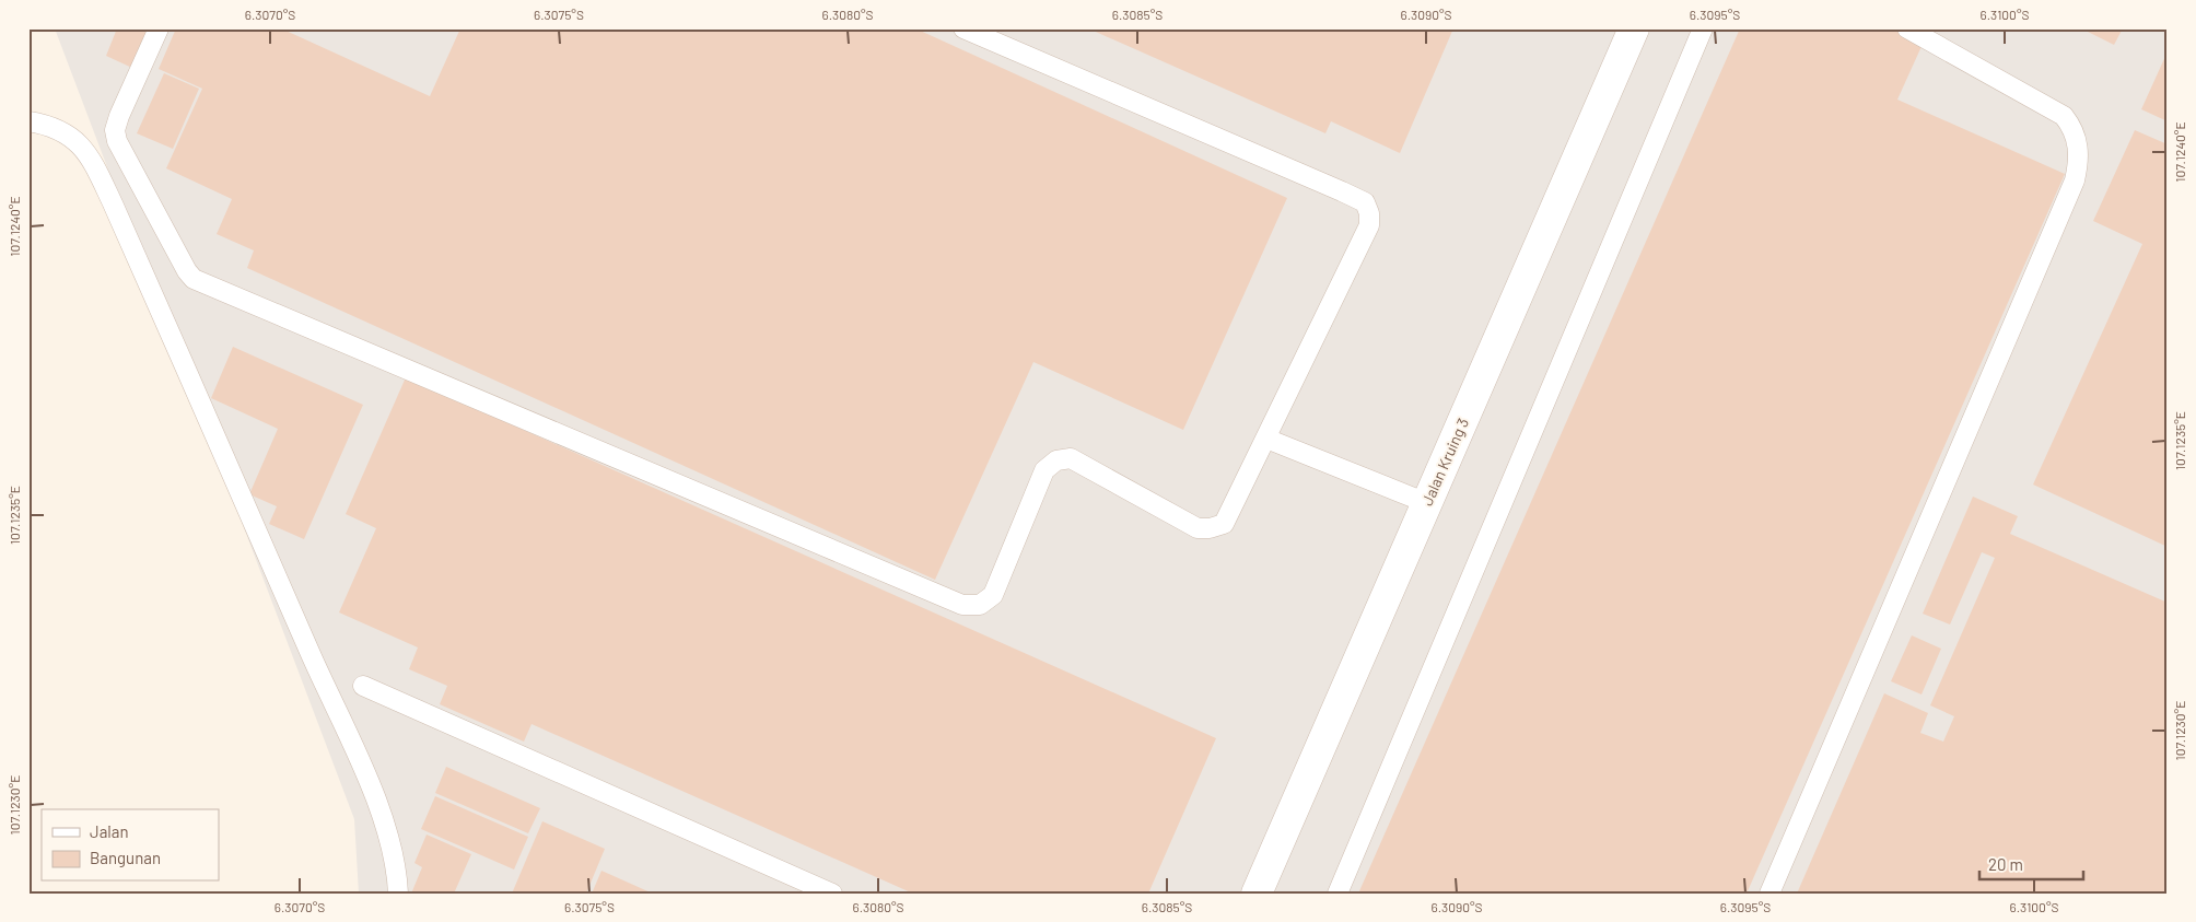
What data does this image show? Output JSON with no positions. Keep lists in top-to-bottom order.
{
  "streets": {
    "street": ["Jalan Kruing 3"]
  },
  "legend": ["Jalan", "Bangunan"],
  "scale_bar": "20 m",
  "coordinates": [
    "6.3070°S",
    "6.3075°S",
    "6.3080°S",
    "6.3085°S",
    "6.3090°S",
    "6.3095°S",
    "6.3100°S",
    "107.1240°E",
    "107.1235°E",
    "107.1230°E"
  ]
}
